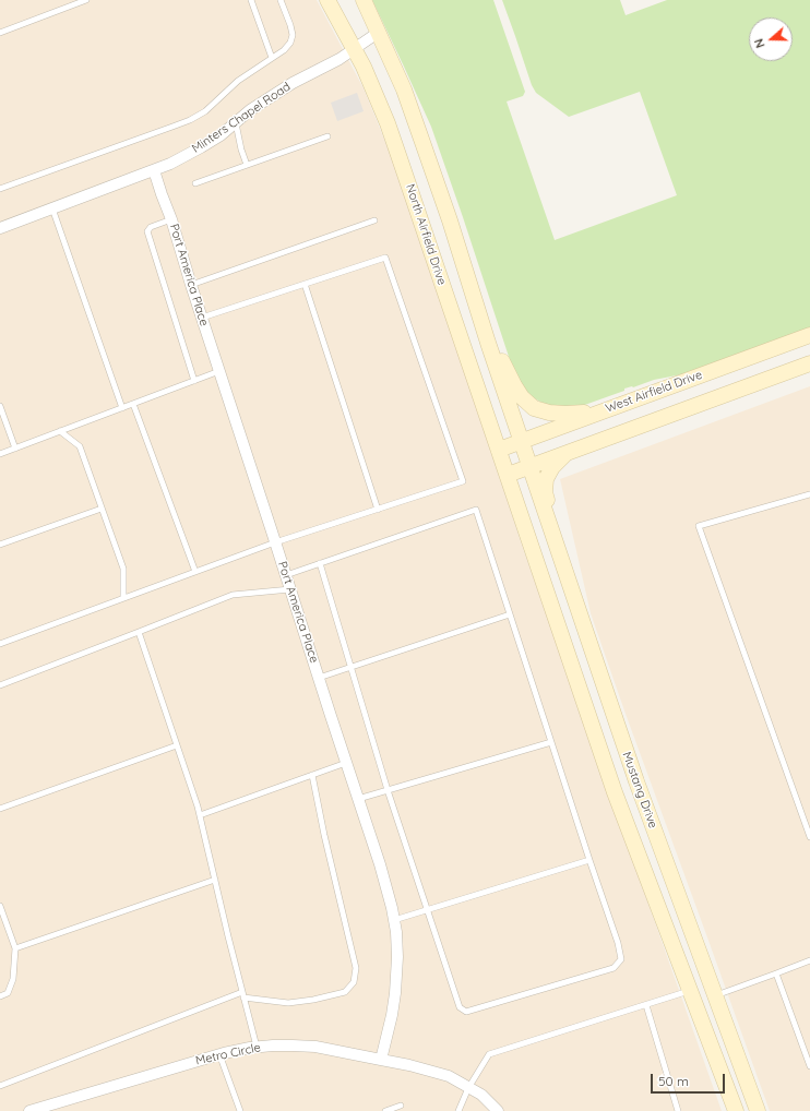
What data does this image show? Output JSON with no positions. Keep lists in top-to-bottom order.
{
  "streets": {
    "main road": ["North Airfield Drive", "West Airfield Drive", "Mustang Drive"],
    "street": ["Minters Chapel Road", "Port America Place", "Metro Circle"]
  },
  "crossings": [
    ["Minters Chapel Road", "North Airfield Drive"],
    ["Minters Chapel Road", "Port America Place"],
    ["North Airfield Drive", "West Airfield Drive"],
    ["North Airfield Drive", "Mustang Drive"],
    ["Port America Place", "Metro Circle"]
  ],
  "scale_bar": "50 m",
  "north": "left"
}
